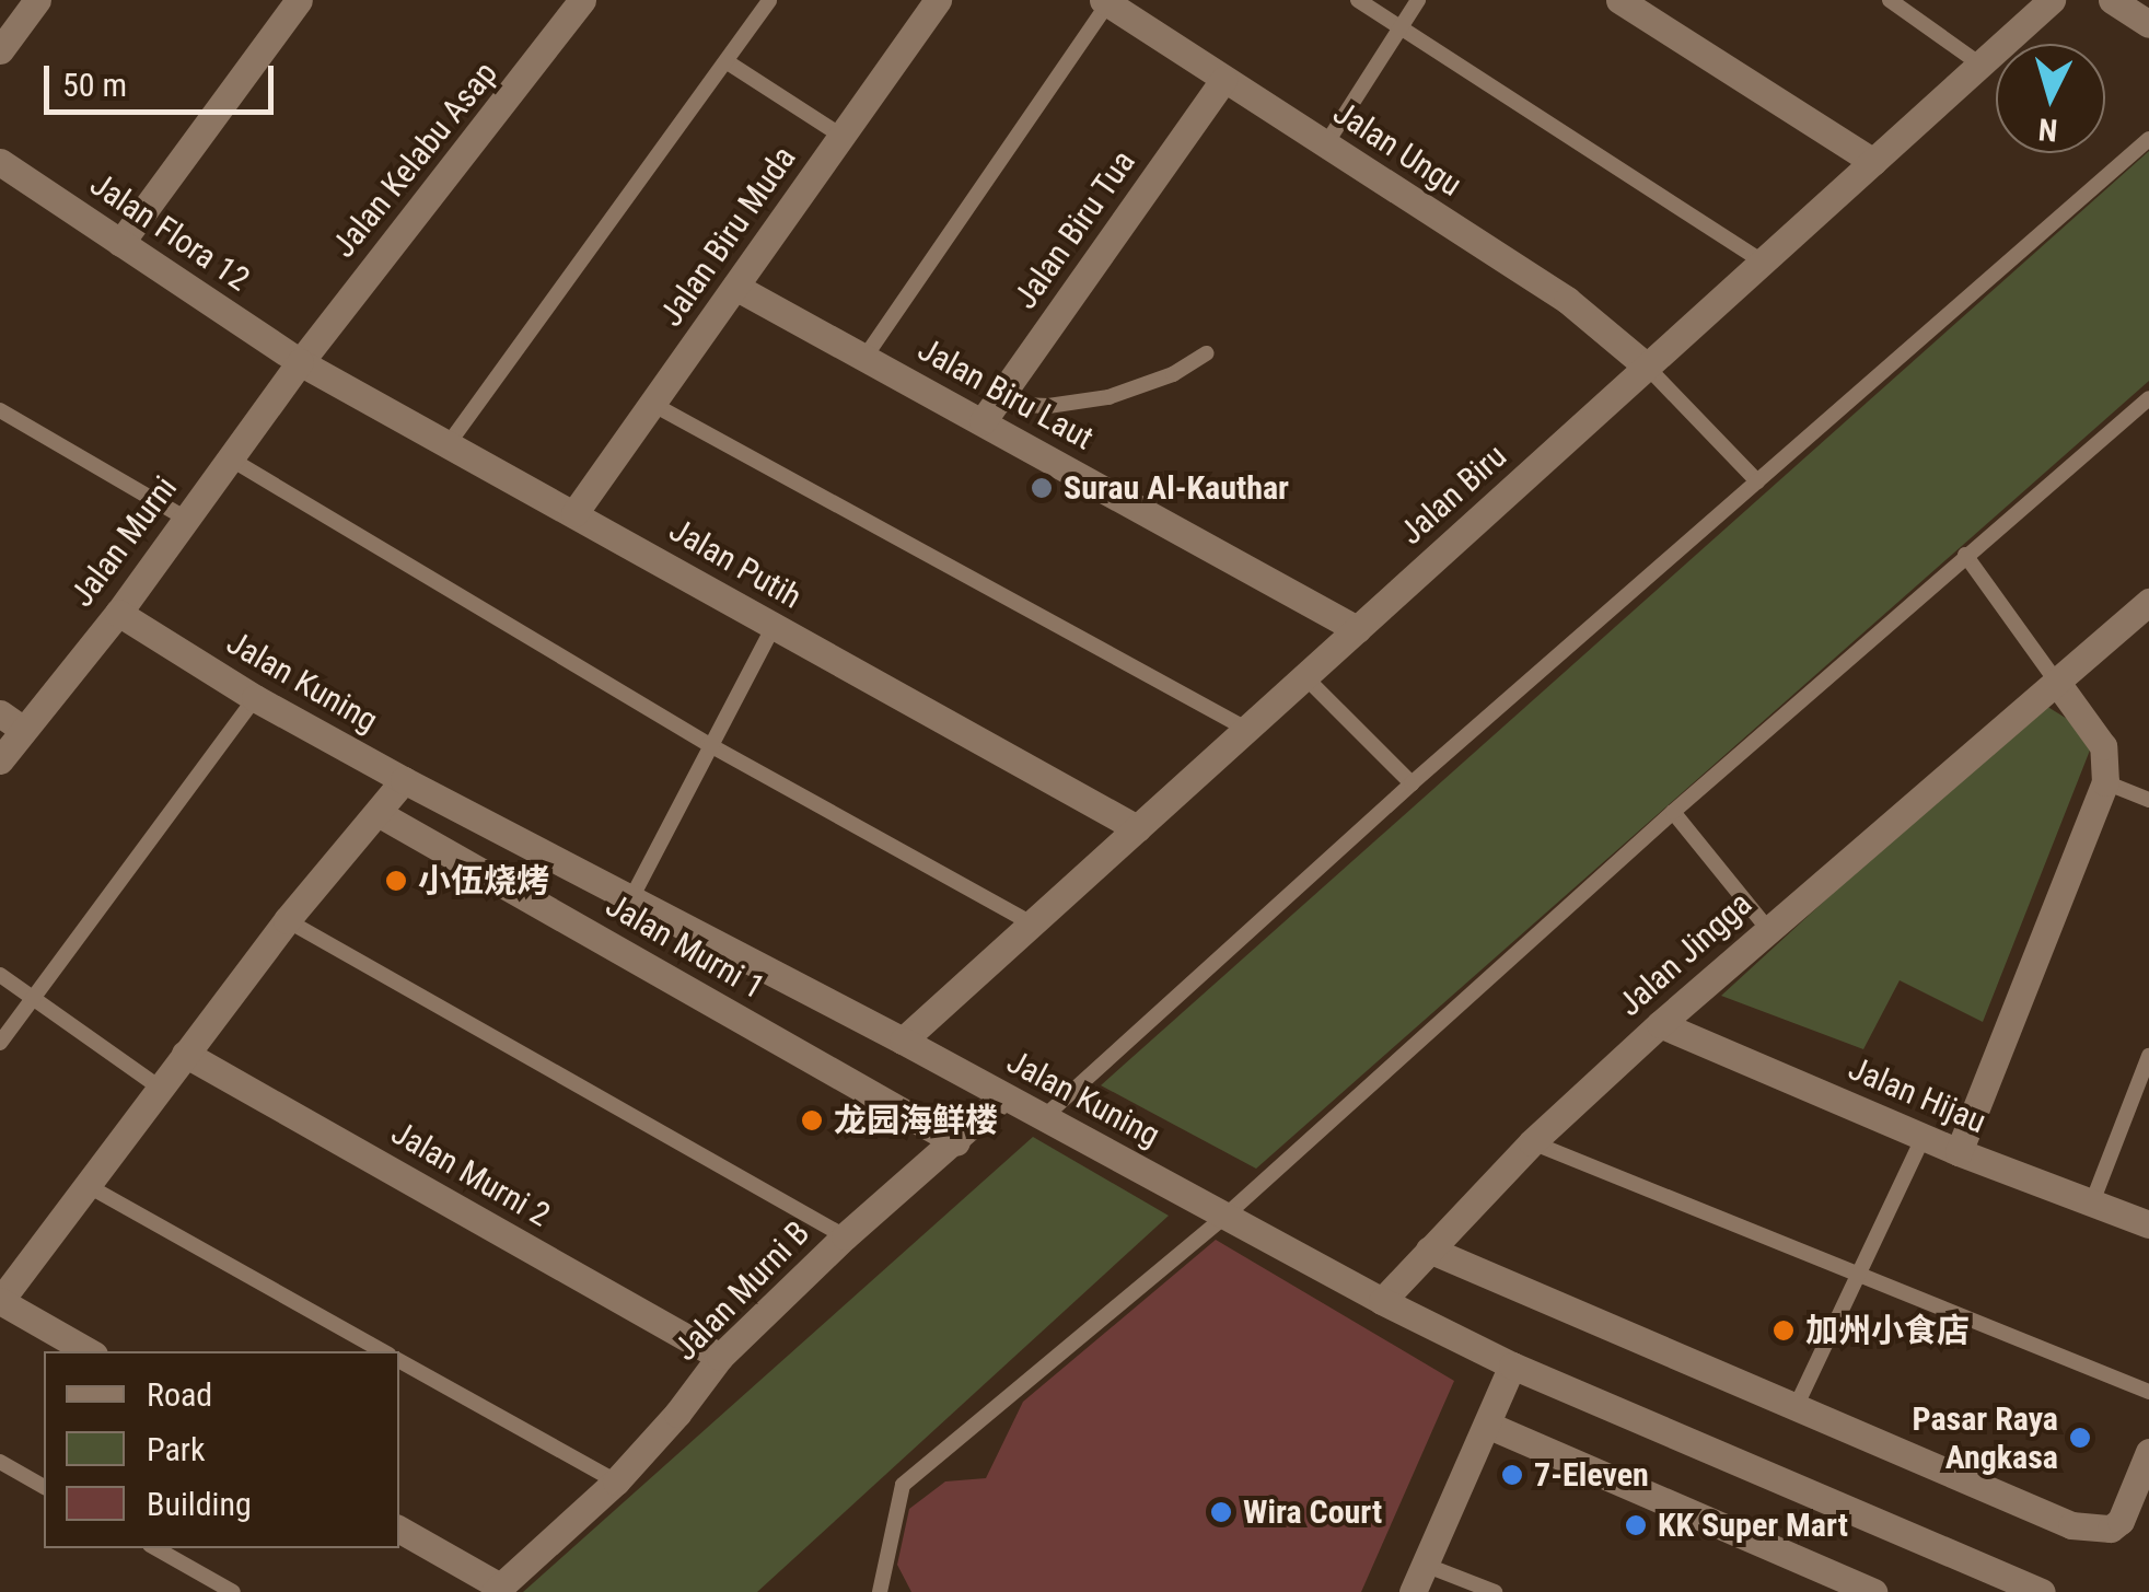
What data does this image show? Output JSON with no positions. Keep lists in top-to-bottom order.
{
  "streets": {
    "street": [
      "Jalan Ungu",
      "Jalan Kelabu Asap",
      "Jalan Biru Tua",
      "Jalan Flora 12",
      "Jalan Biru Muda",
      "Jalan Biru Laut",
      "Jalan Biru",
      "Jalan Murni",
      "Jalan Putih",
      "Jalan Kuning",
      "Jalan Murni 1",
      "Jalan Jingga",
      "Jalan Hijau",
      "Jalan Murni 2",
      "Jalan Murni B"
    ]
  },
  "crossings": [
    ["Jalan Ungu", "Jalan Biru Tua"],
    ["Jalan Ungu", "Jalan Biru"],
    ["Jalan Kelabu Asap", "Jalan Flora 12"],
    ["Jalan Kelabu Asap", "Jalan Murni"],
    ["Jalan Kelabu Asap", "Jalan Putih"],
    ["Jalan Biru Tua", "Jalan Biru Laut"],
    ["Jalan Flora 12", "Jalan Murni"],
    ["Jalan Flora 12", "Jalan Putih"],
    ["Jalan Biru Muda", "Jalan Biru Laut"],
    ["Jalan Biru Muda", "Jalan Putih"],
    ["Jalan Biru Laut", "Jalan Biru"],
    ["Jalan Biru", "Jalan Putih"],
    ["Jalan Biru", "Jalan Kuning"],
    ["Jalan Murni", "Jalan Putih"],
    ["Jalan Murni", "Jalan Kuning"],
    ["Jalan Kuning", "Jalan Jingga"],
    ["Jalan Kuning", "Jalan Murni B"],
    ["Jalan Murni 1", "Jalan Murni B"],
    ["Jalan Jingga", "Jalan Hijau"],
    ["Jalan Murni 2", "Jalan Murni B"]
  ],
  "places": [
    "Surau Al-Kauthar",
    "小伍烧烤",
    "龙园海鲜楼",
    "加州小食店",
    "Pasar Raya Angkasa",
    "7-Eleven",
    "Wira Court",
    "KK Super Mart"
  ],
  "legend": ["Road", "Park", "Building"],
  "scale_bar": "50 m",
  "north": "bottom"
}
